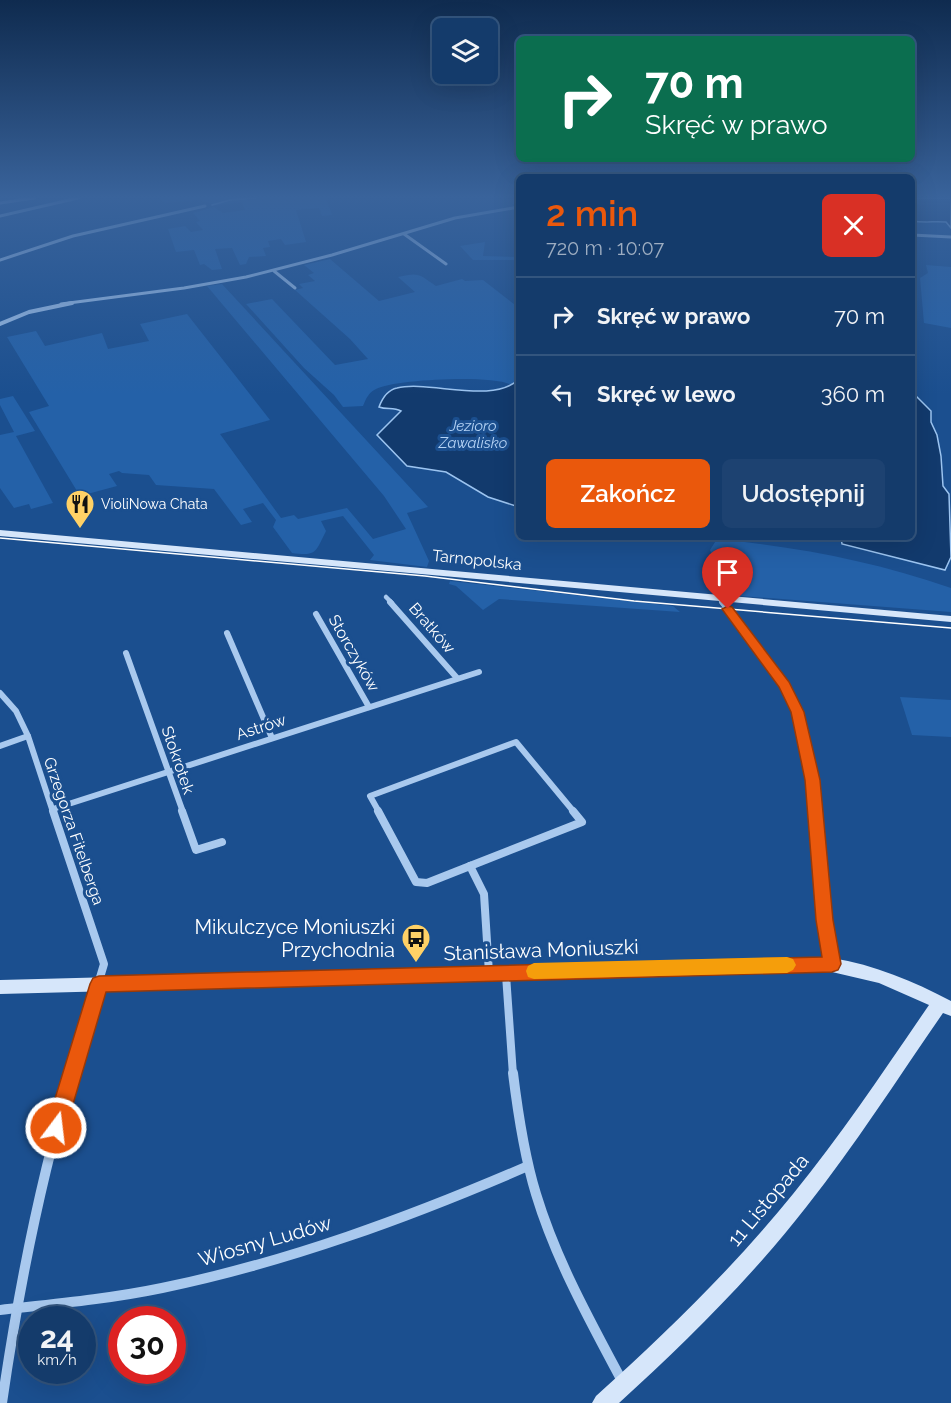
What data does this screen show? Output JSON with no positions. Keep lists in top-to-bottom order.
{
  "streets": {
    "main road": ["Tarnopolska", "Stanisława Moniuszki", "11 Listopada"],
    "street": [
      "Bratków",
      "Storczyków",
      "Astrów",
      "Stokrotek",
      "Grzegorza Fitelberga",
      "Wiosny Ludów"
    ]
  },
  "crossings": [
    ["Bratków", "Astrów"],
    ["Storczyków", "Astrów"],
    ["Astrów", "Stokrotek"],
    ["Astrów", "Grzegorza Fitelberga"],
    ["Grzegorza Fitelberga", "Stanisława Moniuszki"],
    ["Grzegorza Fitelberga", "Wiosny Ludów"],
    ["Stanisława Moniuszki", "11 Listopada"]
  ],
  "water": ["Jezioro Zawalisko"],
  "places": {
    "restaurant": ["VioliNowa Chata"],
    "bus stop": ["Mikulczyce Moniuszki Przychodnia"]
  },
  "page": {
    "turn": ["70 m", "Skręć w prawo"],
    "heading": ["2 min", "720 m · 10:07"],
    "list": [
      {
        "name": "Skręć w prawo",
        "value": "70 m"
      },
      {
        "name": "Skręć w lewo",
        "value": "360 m"
      }
    ],
    "buttons": ["Zakończ", "Udostępnij"],
    "speed": "24 km/h",
    "limit": "30"
  }
}
